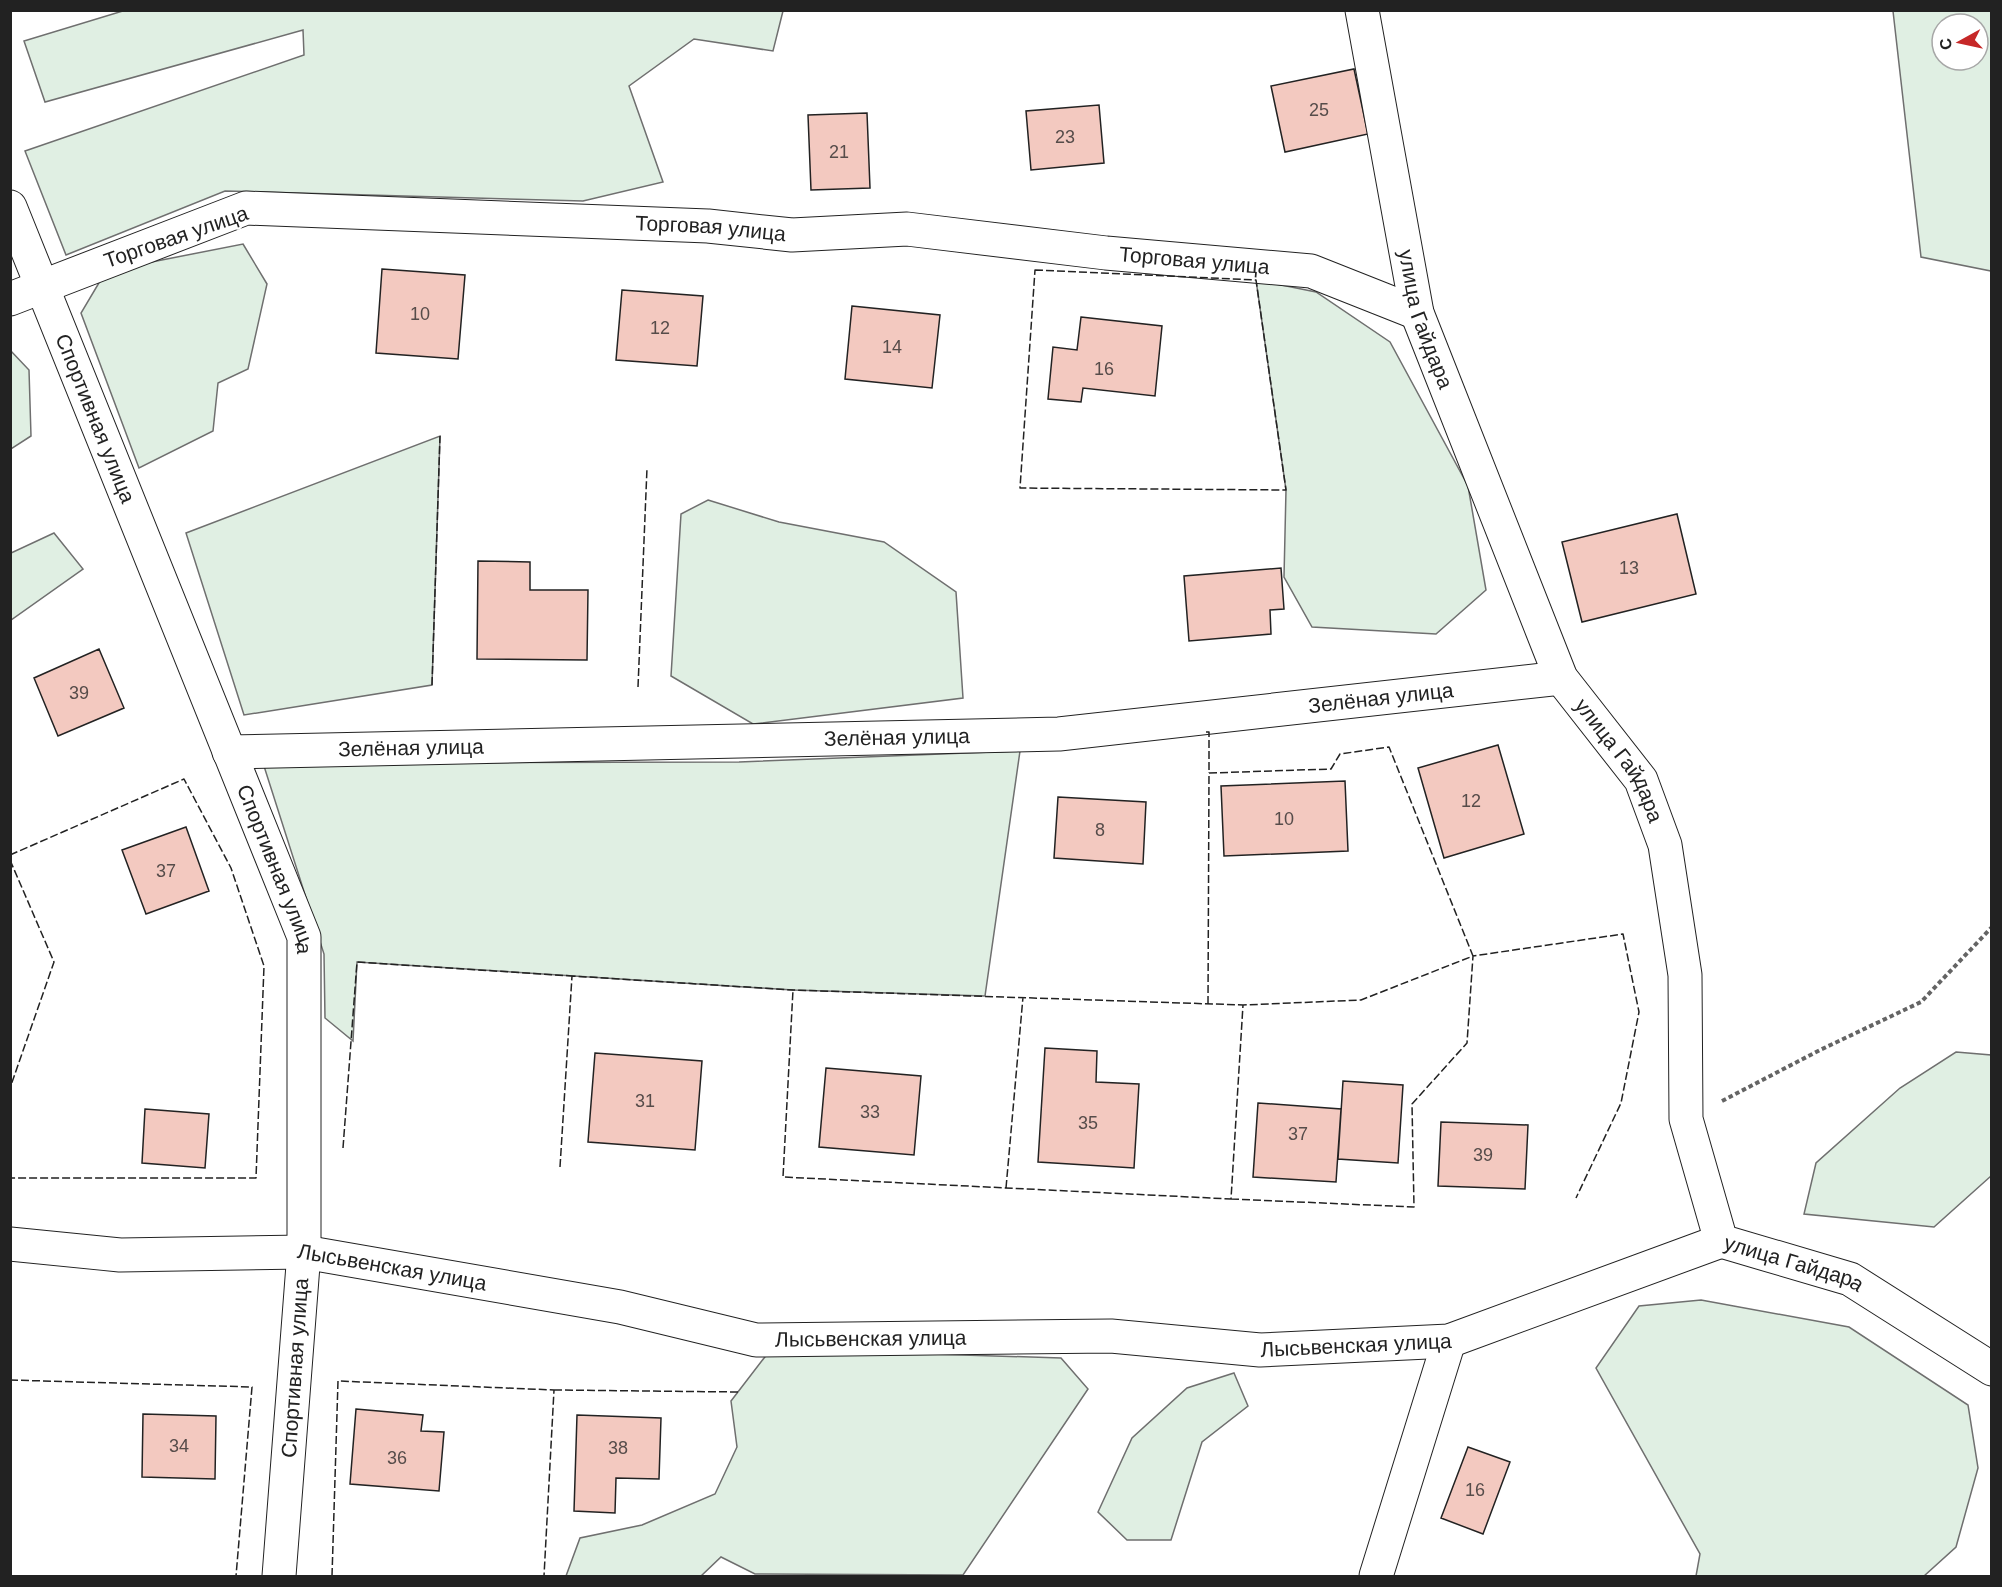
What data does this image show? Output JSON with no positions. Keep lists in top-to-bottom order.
{
  "streets": {
    "street": [
      "Торговая улица",
      "улица Гайдара",
      "Спортивная улица",
      "Зелёная улица",
      "Лысьвенская улица"
    ]
  },
  "crossings": [
    ["Торговая улица", "улица Гайдара"],
    ["Торговая улица", "Спортивная улица"],
    ["улица Гайдара", "Зелёная улица"],
    ["улица Гайдара", "Лысьвенская улица"],
    ["Спортивная улица", "Зелёная улица"],
    ["Спортивная улица", "Лысьвенская улица"]
  ],
  "house_numbers": [
    "25",
    "23",
    "21",
    "10",
    "12",
    "14",
    "16",
    "13",
    "39",
    "12",
    "10",
    "8",
    "37",
    "31",
    "33",
    "35",
    "37",
    "39",
    "34",
    "38",
    "36",
    "16"
  ],
  "north": "left"
}
